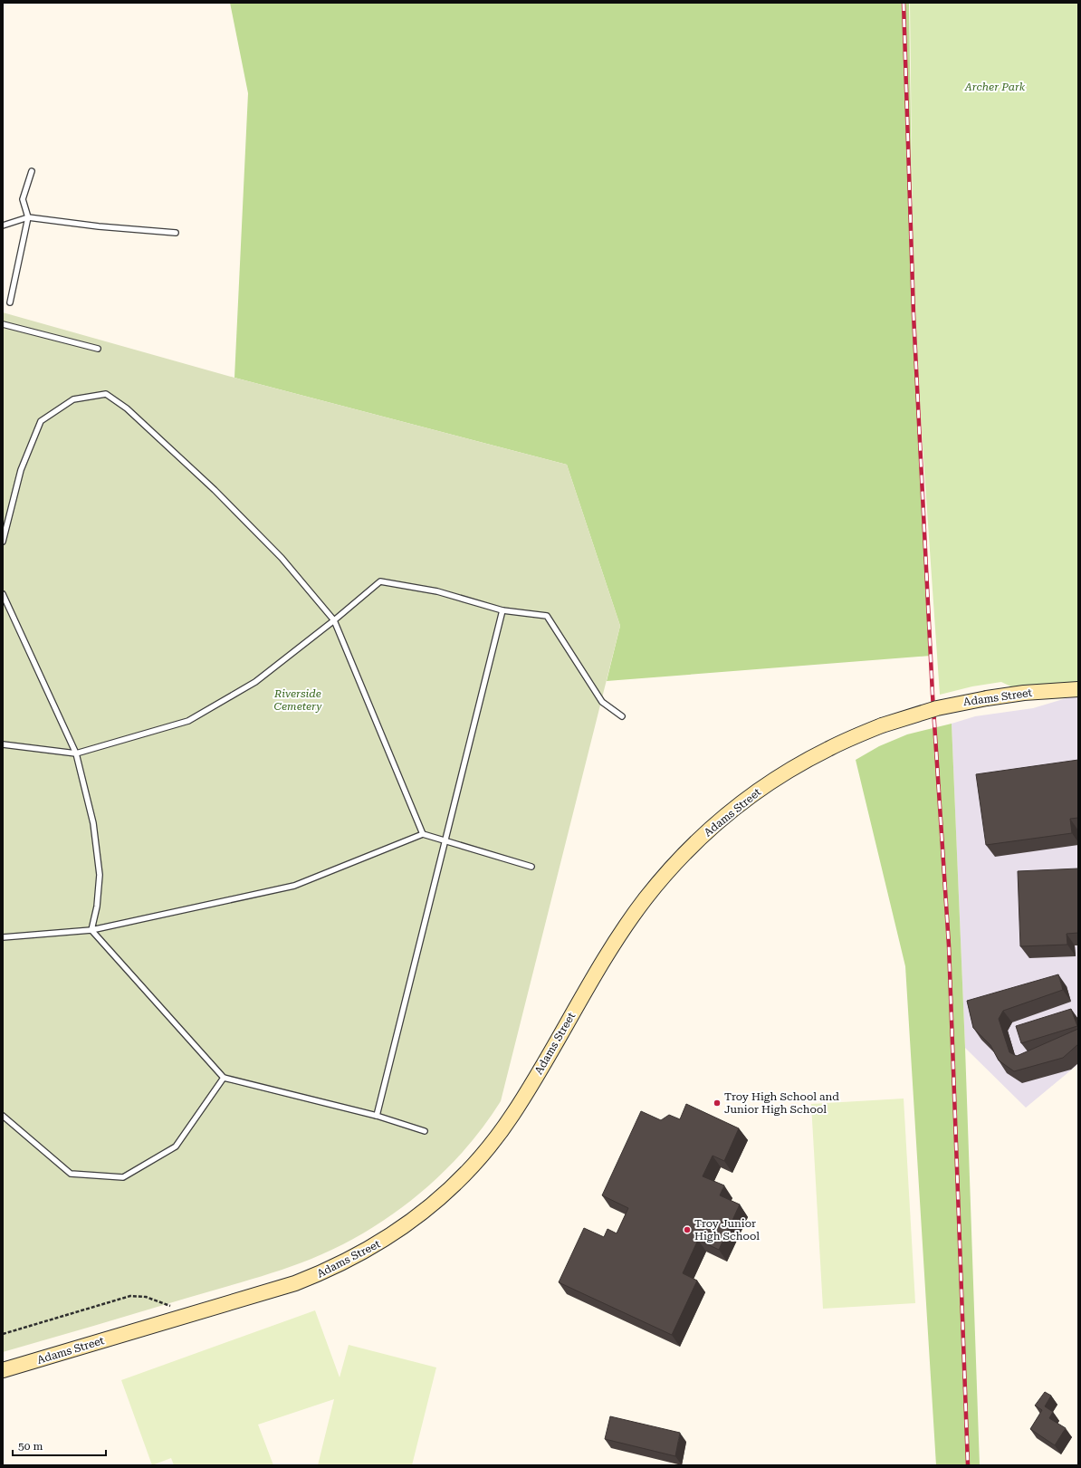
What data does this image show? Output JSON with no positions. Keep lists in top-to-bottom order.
{
  "streets": {
    "street": ["Adams Street"]
  },
  "parks": ["Archer Park", "Riverside Cemetery"],
  "places": ["Troy High School and Junior High School", "Troy Junior High School"],
  "scale_bar": "50 m"
}
